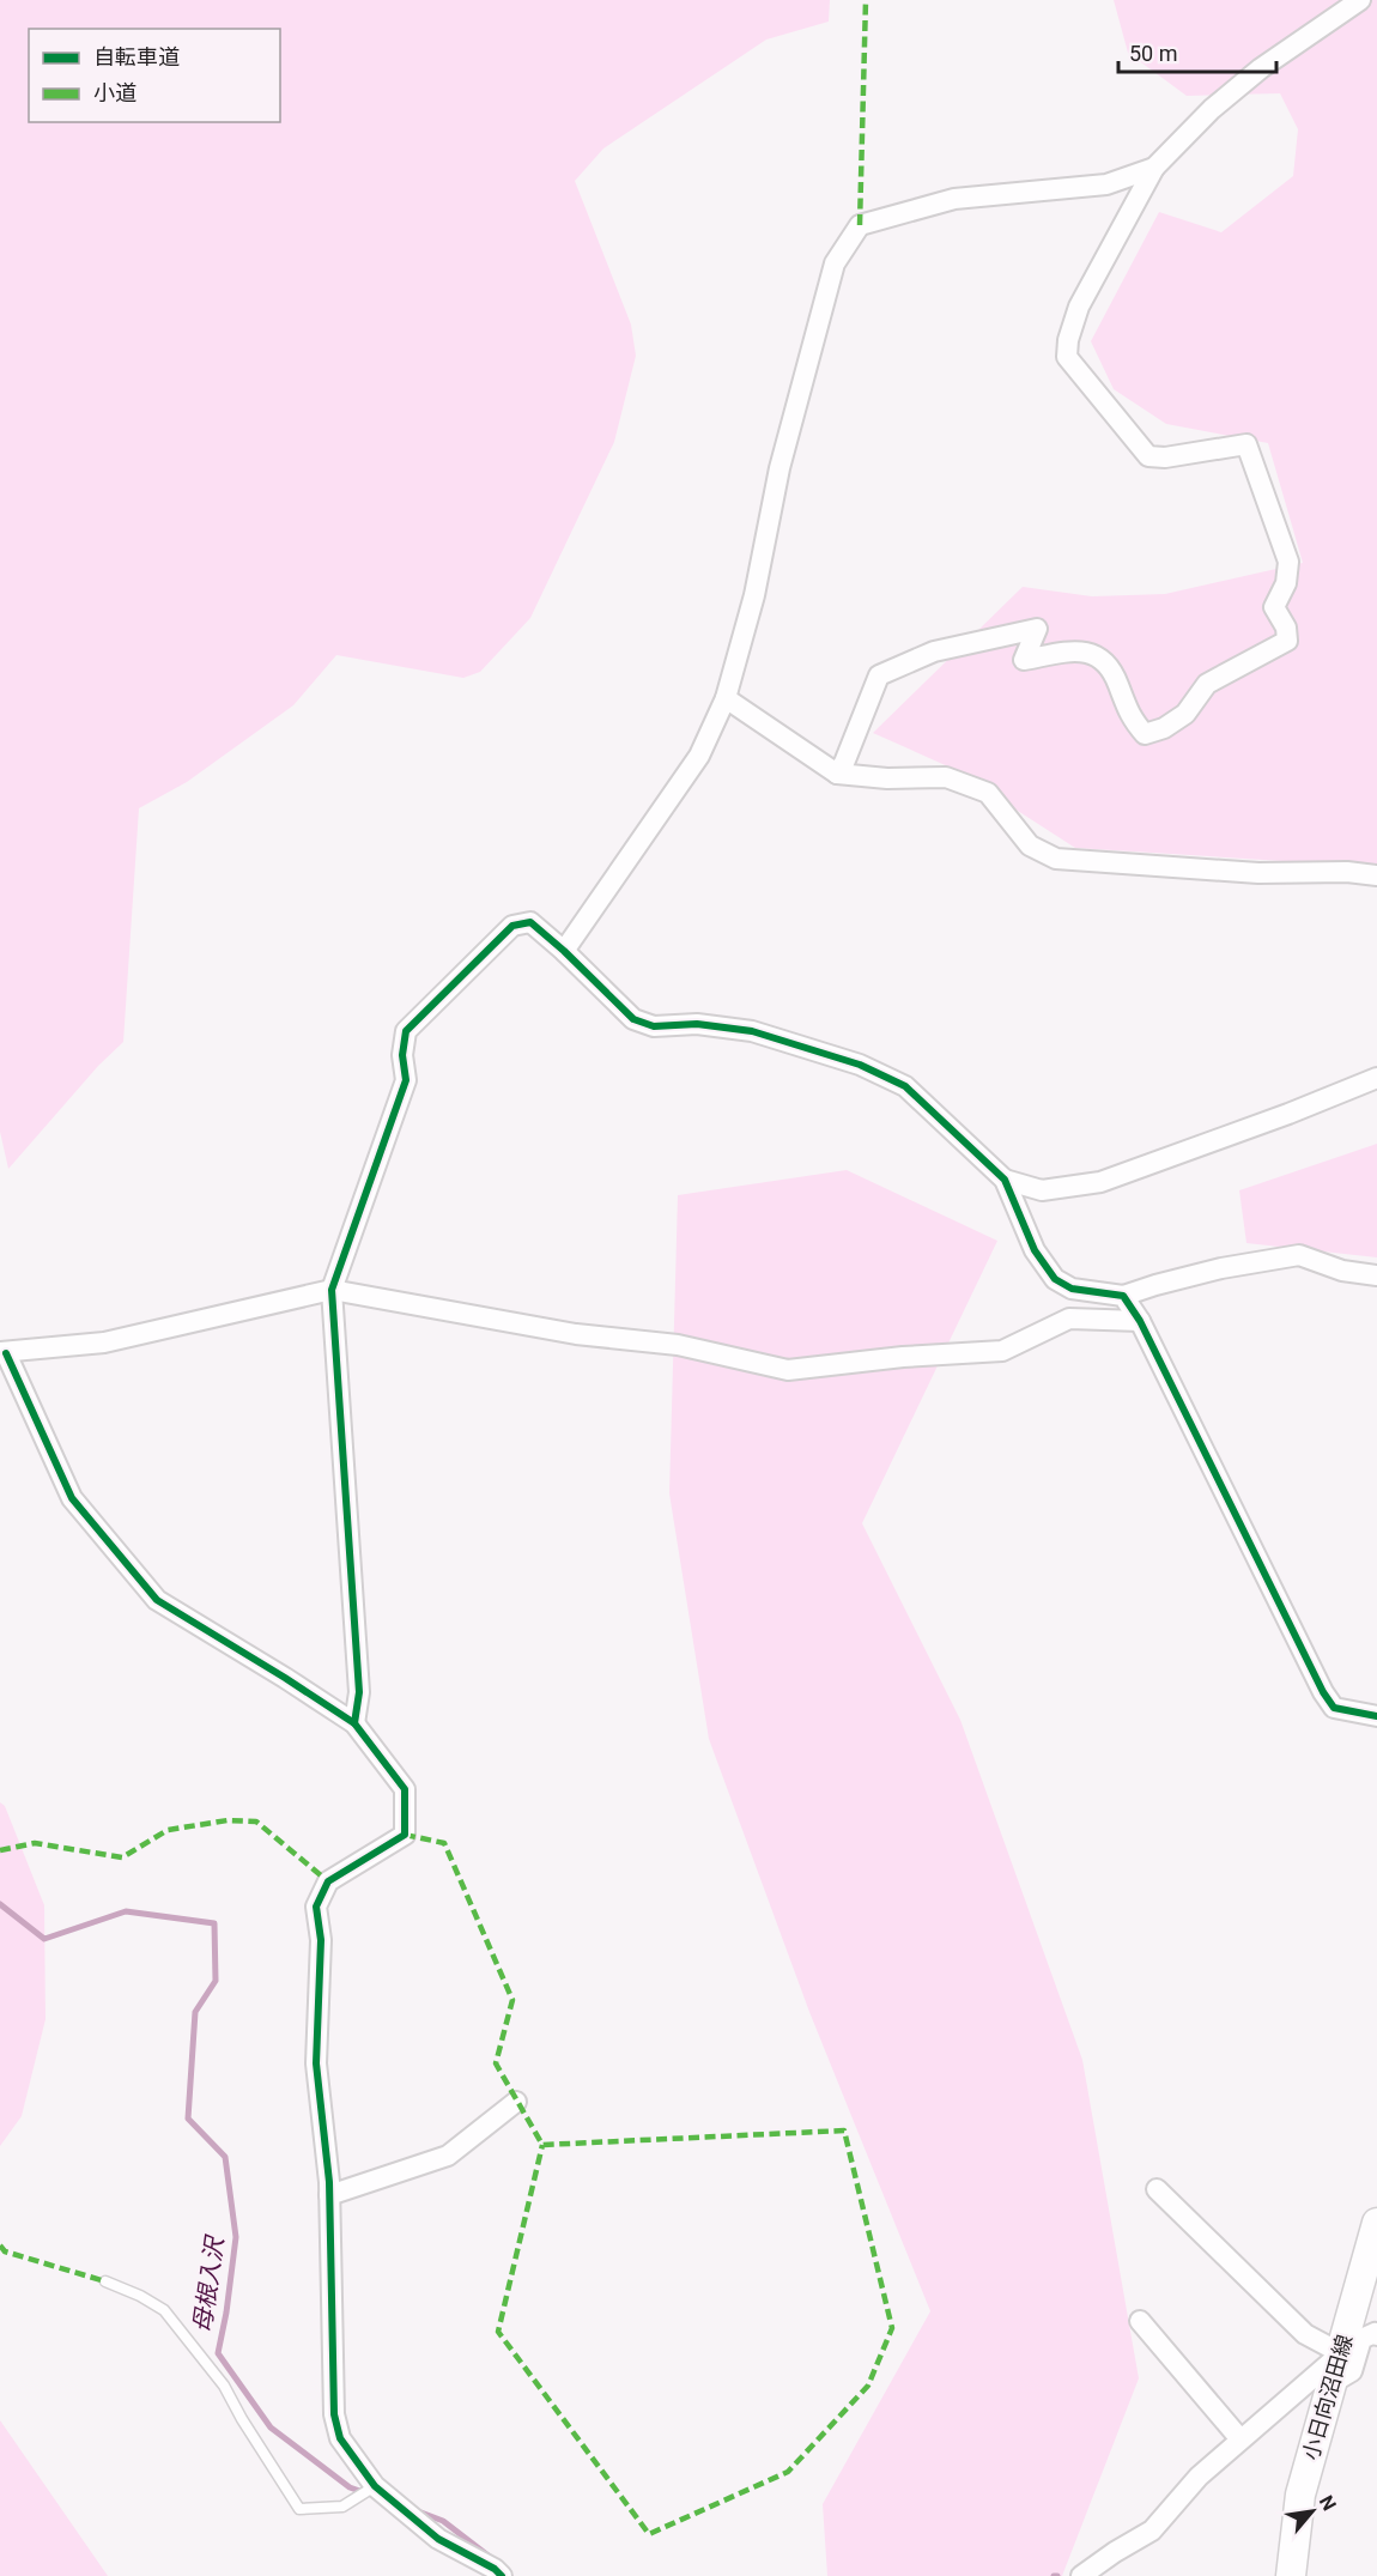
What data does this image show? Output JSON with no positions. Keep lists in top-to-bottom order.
{
  "streets": {
    "main road": ["小日向沼田線"]
  },
  "water": ["母根入沢"],
  "legend": ["自転車道", "小道"],
  "scale_bar": "50 m",
  "north": "top right"
}
